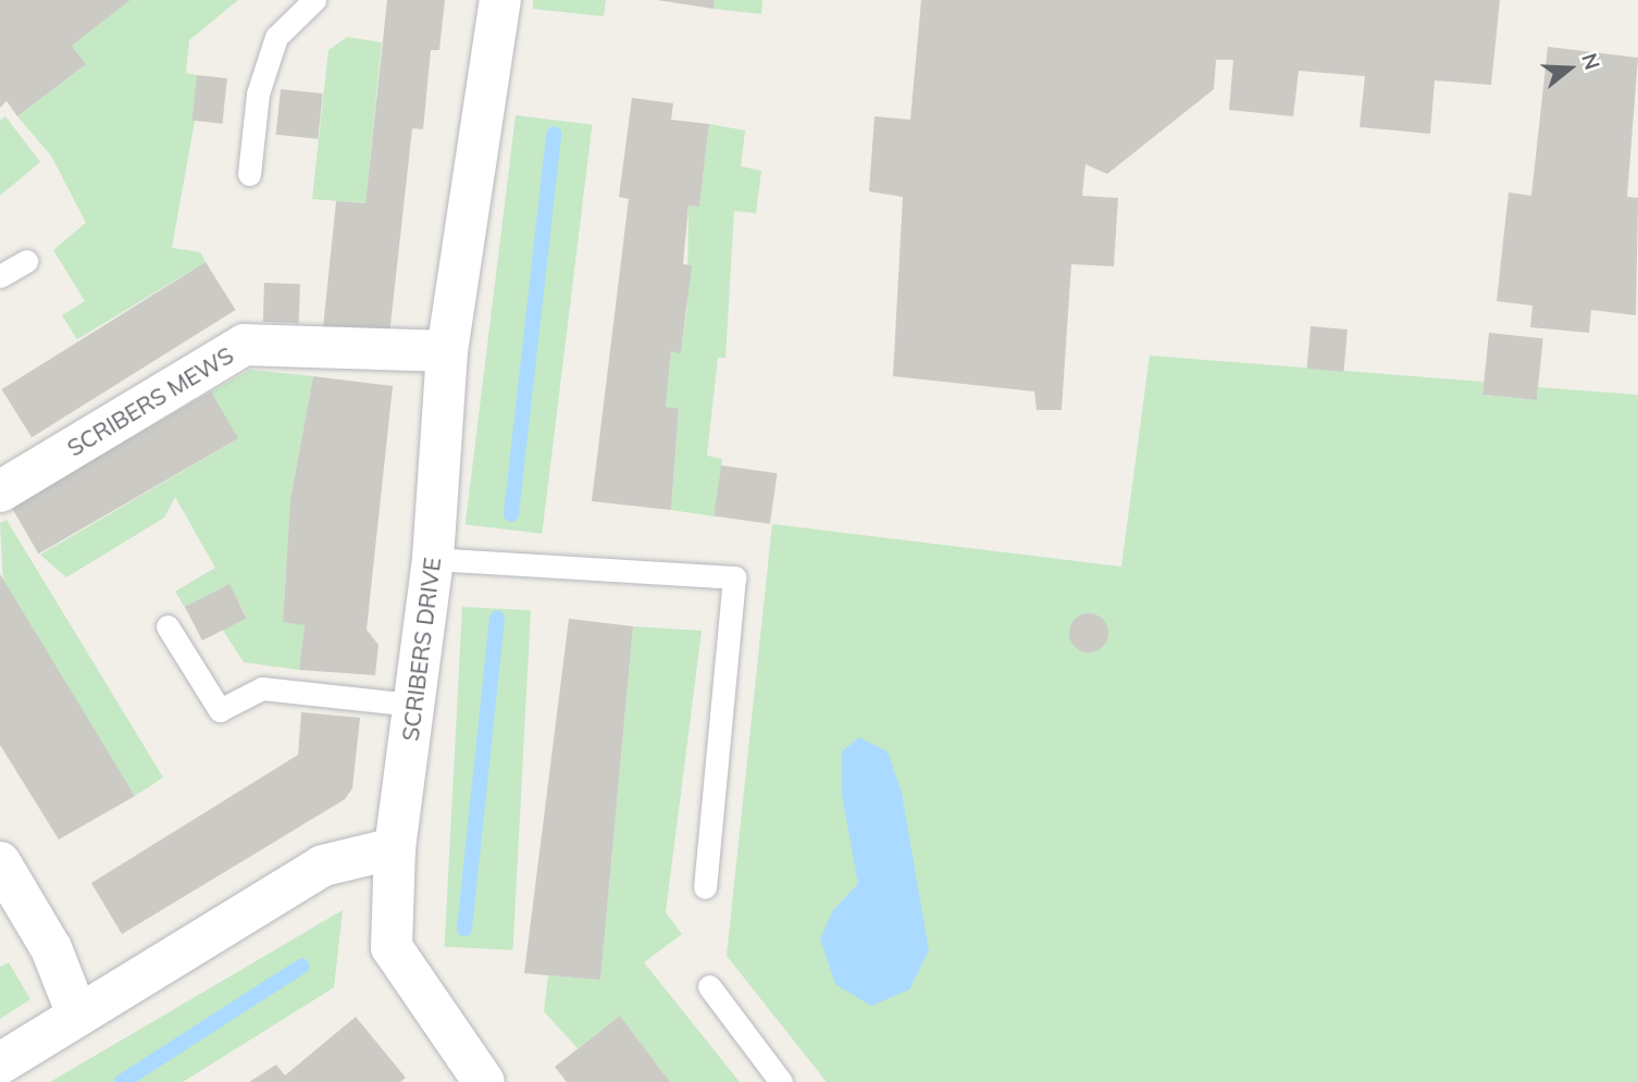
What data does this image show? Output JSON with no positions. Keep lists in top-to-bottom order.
{
  "streets": {
    "street": ["SCRIBERS MEWS", "SCRIBERS DRIVE"]
  },
  "crossings": [
    ["SCRIBERS MEWS", "SCRIBERS DRIVE"]
  ],
  "north": "right"
}
